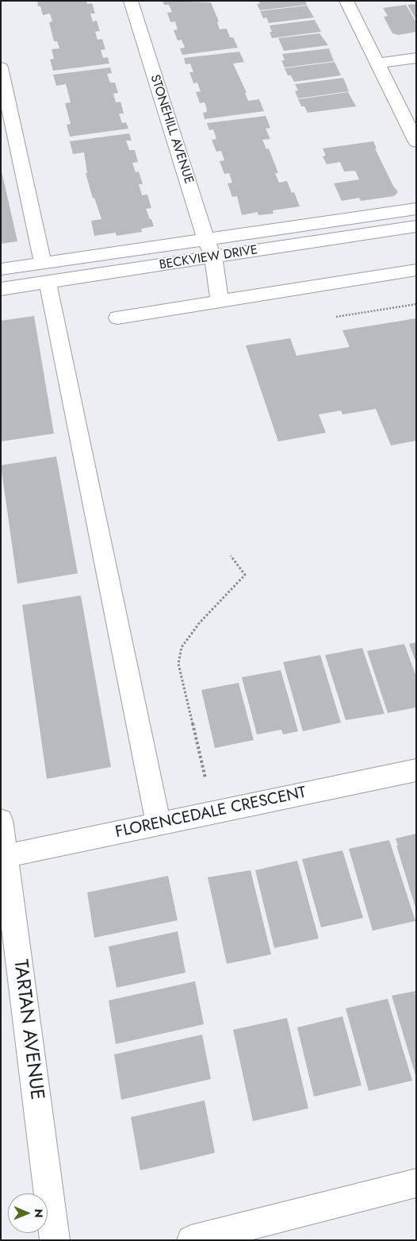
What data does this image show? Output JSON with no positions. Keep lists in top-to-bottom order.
{
  "streets": {
    "street": [
      "STONEHILL AVENUE",
      "BECKVIEW DRIVE",
      "FLORENCEDALE CRESCENT",
      "TARTAN AVENUE"
    ]
  },
  "crossings": [
    ["STONEHILL AVENUE", "BECKVIEW DRIVE"],
    ["FLORENCEDALE CRESCENT", "TARTAN AVENUE"]
  ],
  "north": "right"
}
